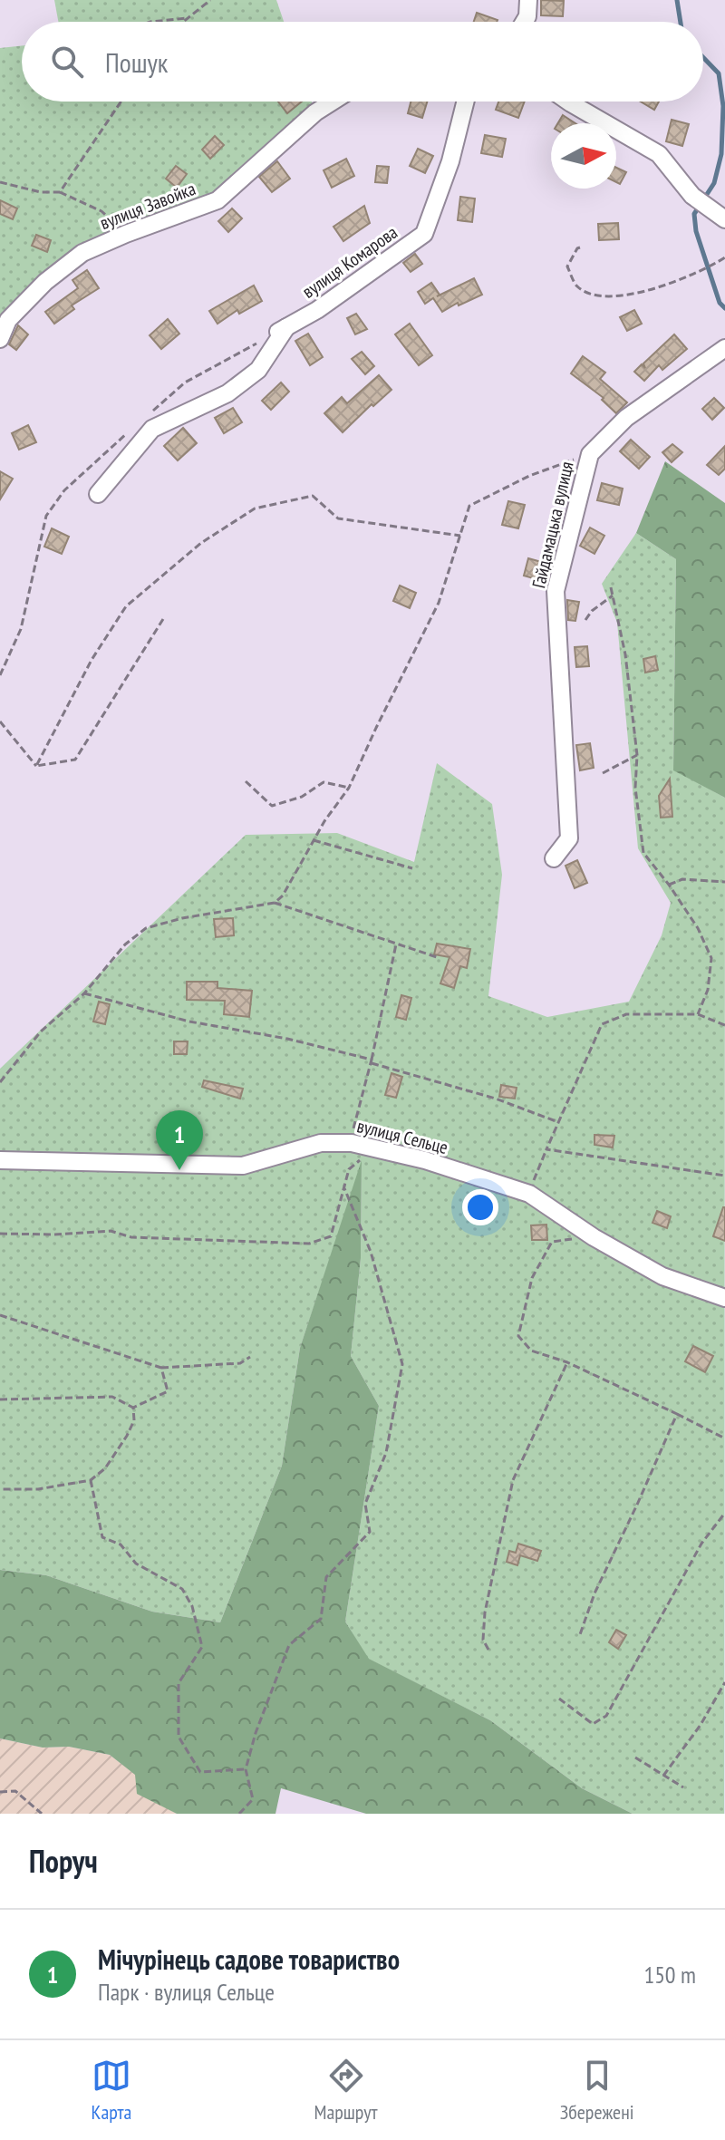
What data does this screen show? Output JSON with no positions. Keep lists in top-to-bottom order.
{
  "streets": {
    "street": [
      "вулиця Завойка",
      "вулиця Комарова",
      "Гайдамацька вулиця",
      "вулиця Сельце"
    ]
  },
  "north": "right",
  "page": {
    "search": "Пошук",
    "pins": "1",
    "heading": "Поруч",
    "list": [
      {
        "mark": "1",
        "name": "Мічурінець садове товариство",
        "note": "Парк · вулиця Сельце",
        "value": "150 m"
      }
    ],
    "nav": ["Карта", "Маршрут", "Збережені"]
  }
}
